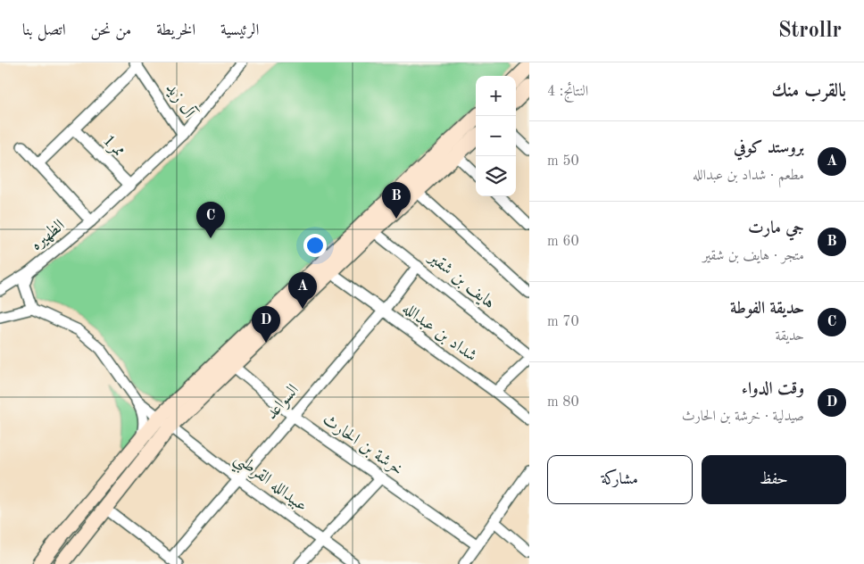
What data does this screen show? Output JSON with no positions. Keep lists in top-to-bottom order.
{
  "streets": {
    "street": [
      "آل زيد",
      "ممر1",
      "الظهيره",
      "هايف بن شقير",
      "شداد بن عبدالله",
      "السواعد",
      "خرشة بن الحارث",
      "عبيدالله القرطبي"
    ]
  },
  "crossings": [
    ["آل زيد", "الظهيره"],
    ["ممر1", "الظهيره"],
    ["هايف بن شقير", "السواعد"],
    ["شداد بن عبدالله", "السواعد"],
    ["السواعد", "خرشة بن الحارث"],
    ["السواعد", "عبيدالله القرطبي"]
  ],
  "page": {
    "header": "Strollr",
    "nav": [
      "الرئيسية",
      "الخريطة",
      "من نحن",
      "اتصل بنا"
    ],
    "heading": ["بالقرب منك", "النتائج: 4"],
    "map_buttons": ["+", "−"],
    "list": [
      {
        "mark": "A",
        "name": "بروستد كوفي",
        "note": "مطعم · شداد بن عبدالله",
        "value": "50 m"
      },
      {
        "mark": "B",
        "name": "جي مارت",
        "note": "متجر · هايف بن شقير",
        "value": "60 m"
      },
      {
        "mark": "C",
        "name": "حديقة الفوطة",
        "note": "حديقة",
        "value": "70 m"
      },
      {
        "mark": "D",
        "name": "وقت الدواء",
        "note": "صيدلية · خرشة بن الحارث",
        "value": "80 m"
      }
    ],
    "pins": [
      "B",
      "C",
      "A",
      "D"
    ],
    "buttons": ["حفظ", "مشاركة"]
  }
}
